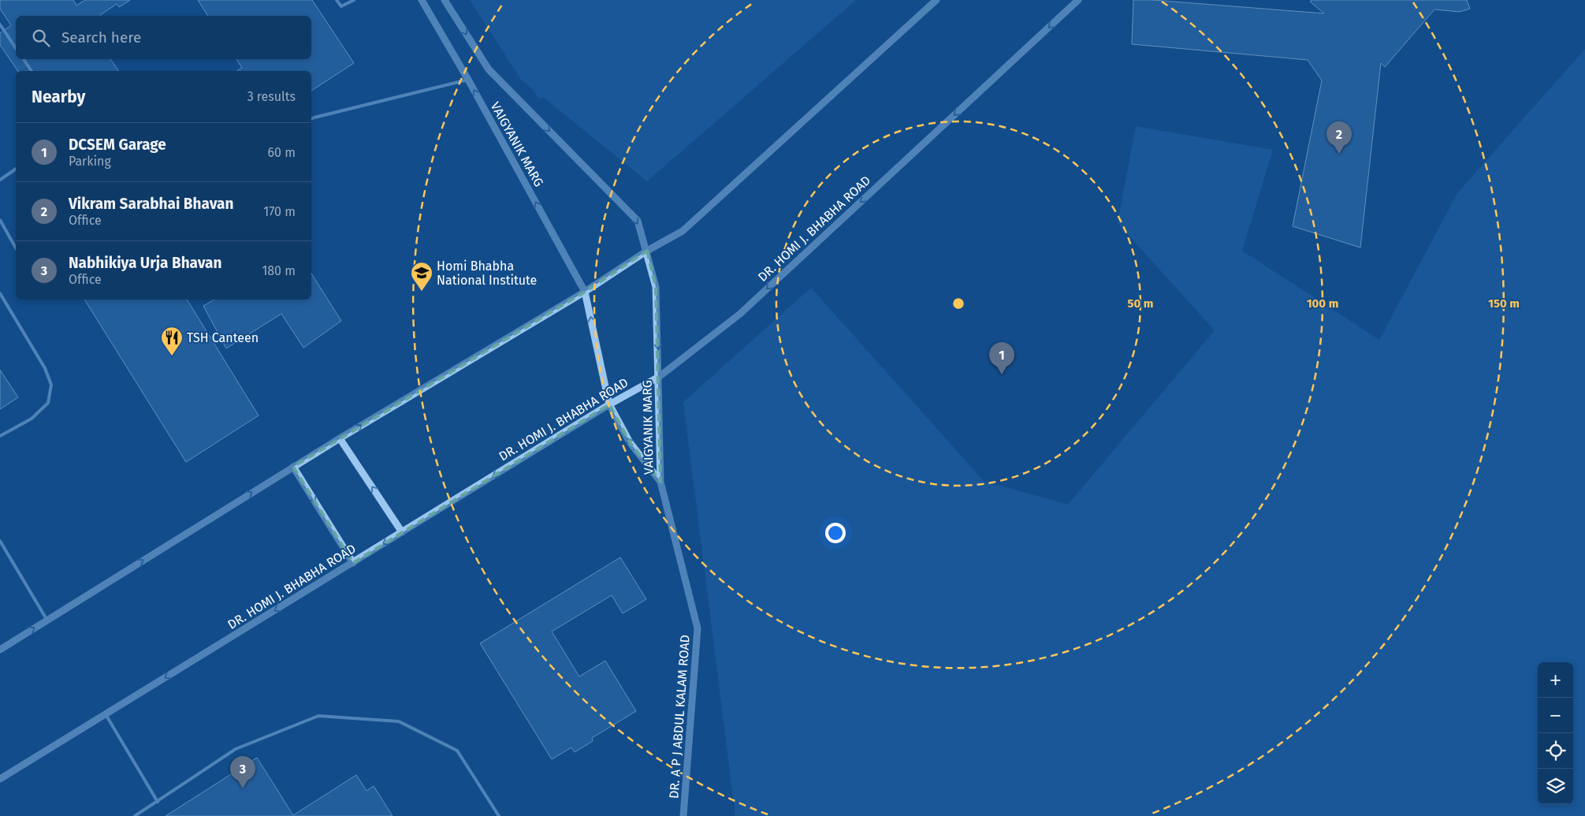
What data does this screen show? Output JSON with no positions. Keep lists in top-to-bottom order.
{
  "streets": {
    "street": ["VAIGYANIK MARG", "DR. HOMI J. BHABHA ROAD", "DR. A P J ABDUL KALAM ROAD"]
  },
  "crossings": [
    ["VAIGYANIK MARG", "DR. HOMI J. BHABHA ROAD"],
    ["VAIGYANIK MARG", "DR. A P J ABDUL KALAM ROAD"]
  ],
  "one_way": ["DR. HOMI J. BHABHA ROAD"],
  "places": {
    "school or university": ["Homi Bhabha National Institute"],
    "restaurant": ["TSH Canteen"]
  },
  "page": {
    "search": "Search here",
    "heading": ["Nearby", "3 results"],
    "pins": ["2", "1", "3"],
    "list": [
      {
        "mark": "1",
        "name": "DCSEM Garage",
        "note": "Parking",
        "value": "60 m"
      },
      {
        "mark": "2",
        "name": "Vikram Sarabhai Bhavan",
        "note": "Office",
        "value": "170 m"
      },
      {
        "mark": "3",
        "name": "Nabhikiya Urja Bhavan",
        "note": "Office",
        "value": "180 m"
      }
    ],
    "map_buttons": ["+", "−"]
  },
  "rings": ["50 m", "100 m", "150 m"]
}
